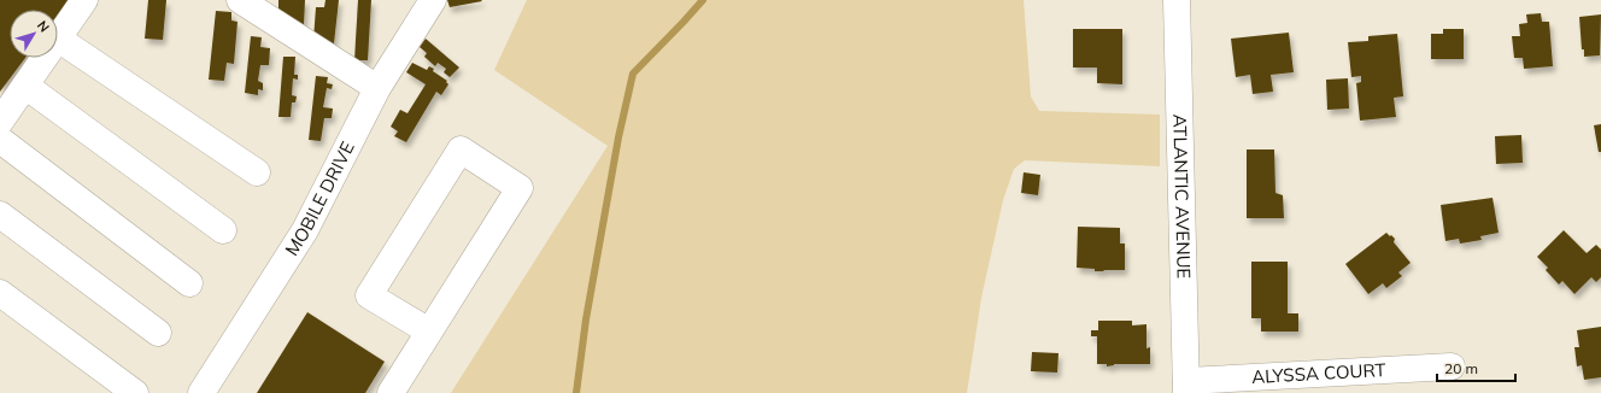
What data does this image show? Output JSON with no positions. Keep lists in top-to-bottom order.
{
  "streets": {
    "street": ["ATLANTIC AVENUE", "MOBILE DRIVE", "ALYSSA COURT"]
  },
  "crossings": [
    ["ATLANTIC AVENUE", "ALYSSA COURT"]
  ],
  "scale_bar": "20 m",
  "north": "top right"
}
